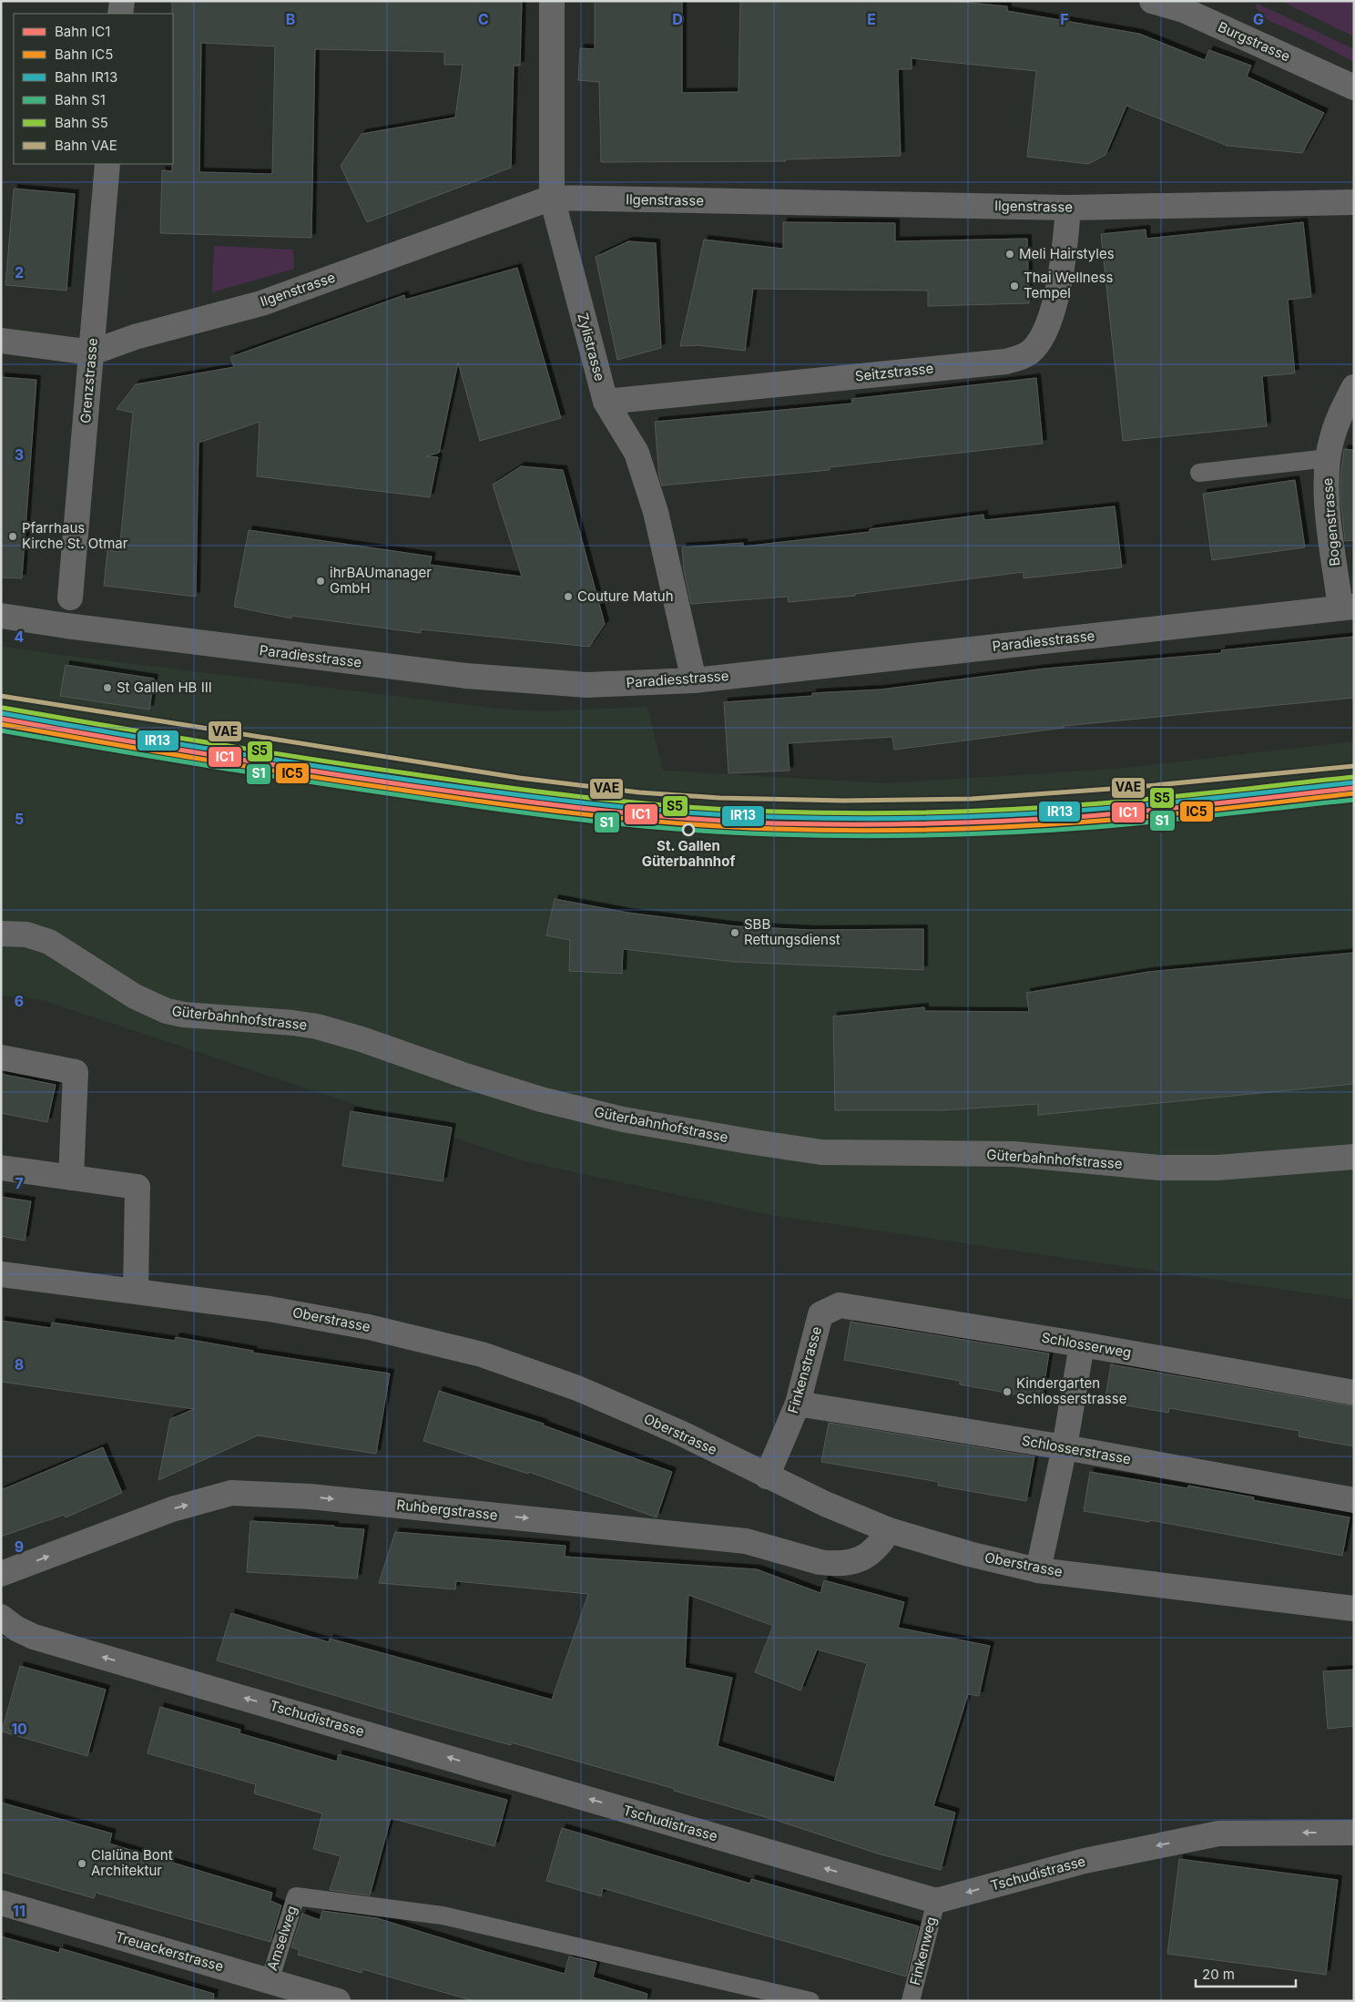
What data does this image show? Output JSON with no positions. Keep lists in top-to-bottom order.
{
  "streets": {
    "street": [
      "Burgstrasse",
      "Ilgenstrasse",
      "Zylistrasse",
      "Seitzstrasse",
      "Grenzstrasse",
      "Bogenstrasse",
      "Paradiesstrasse",
      "Güterbahnhofstrasse",
      "Oberstrasse",
      "Schlosserweg",
      "Finkenstrasse",
      "Schlosserstrasse",
      "Ruhbergstrasse",
      "Tschudistrasse",
      "Treuackerstrasse"
    ],
    "lane": ["Amselweg", "Finkenweg"]
  },
  "crossings": [
    ["Ilgenstrasse", "Zylistrasse"],
    ["Ilgenstrasse", "Seitzstrasse"],
    ["Ilgenstrasse", "Grenzstrasse"],
    ["Zylistrasse", "Seitzstrasse"],
    ["Zylistrasse", "Paradiesstrasse"],
    ["Bogenstrasse", "Paradiesstrasse"],
    ["Oberstrasse", "Finkenstrasse"],
    ["Oberstrasse", "Ruhbergstrasse"],
    ["Schlosserweg", "Finkenstrasse"],
    ["Finkenstrasse", "Schlosserstrasse"],
    ["Tschudistrasse", "Finkenweg"],
    ["Amselweg", "Treuackerstrasse"]
  ],
  "one_way": ["Ruhbergstrasse", "Tschudistrasse"],
  "places": [
    "Meli Hairstyles",
    "Thai Wellness Tempel",
    "Pfarrhaus Kirche St. Otmar",
    "ihrBAUmanager GmbH",
    "Couture Matuh",
    "St Gallen HB III",
    "St. Gallen Güterbahnhof",
    "SBB Rettungsdienst",
    "Kindergarten Schlosserstrasse",
    "Clalüna Bont Architektur"
  ],
  "lines": [
    "rail line VAE",
    "rail line S5",
    "rail line IR13",
    "rail line IC1",
    "rail line IC5",
    "rail line S1"
  ],
  "legend": [
    "Bahn IC1",
    "Bahn IC5",
    "Bahn IR13",
    "Bahn S1",
    "Bahn S5",
    "Bahn VAE"
  ],
  "scale_bar": "20 m",
  "grid": {
    "columns": [
      "B",
      "C",
      "D",
      "E",
      "F",
      "G"
    ],
    "rows": [
      "2",
      "3",
      "4",
      "5",
      "6",
      "7",
      "8",
      "9",
      "10",
      "11"
    ]
  }
}
